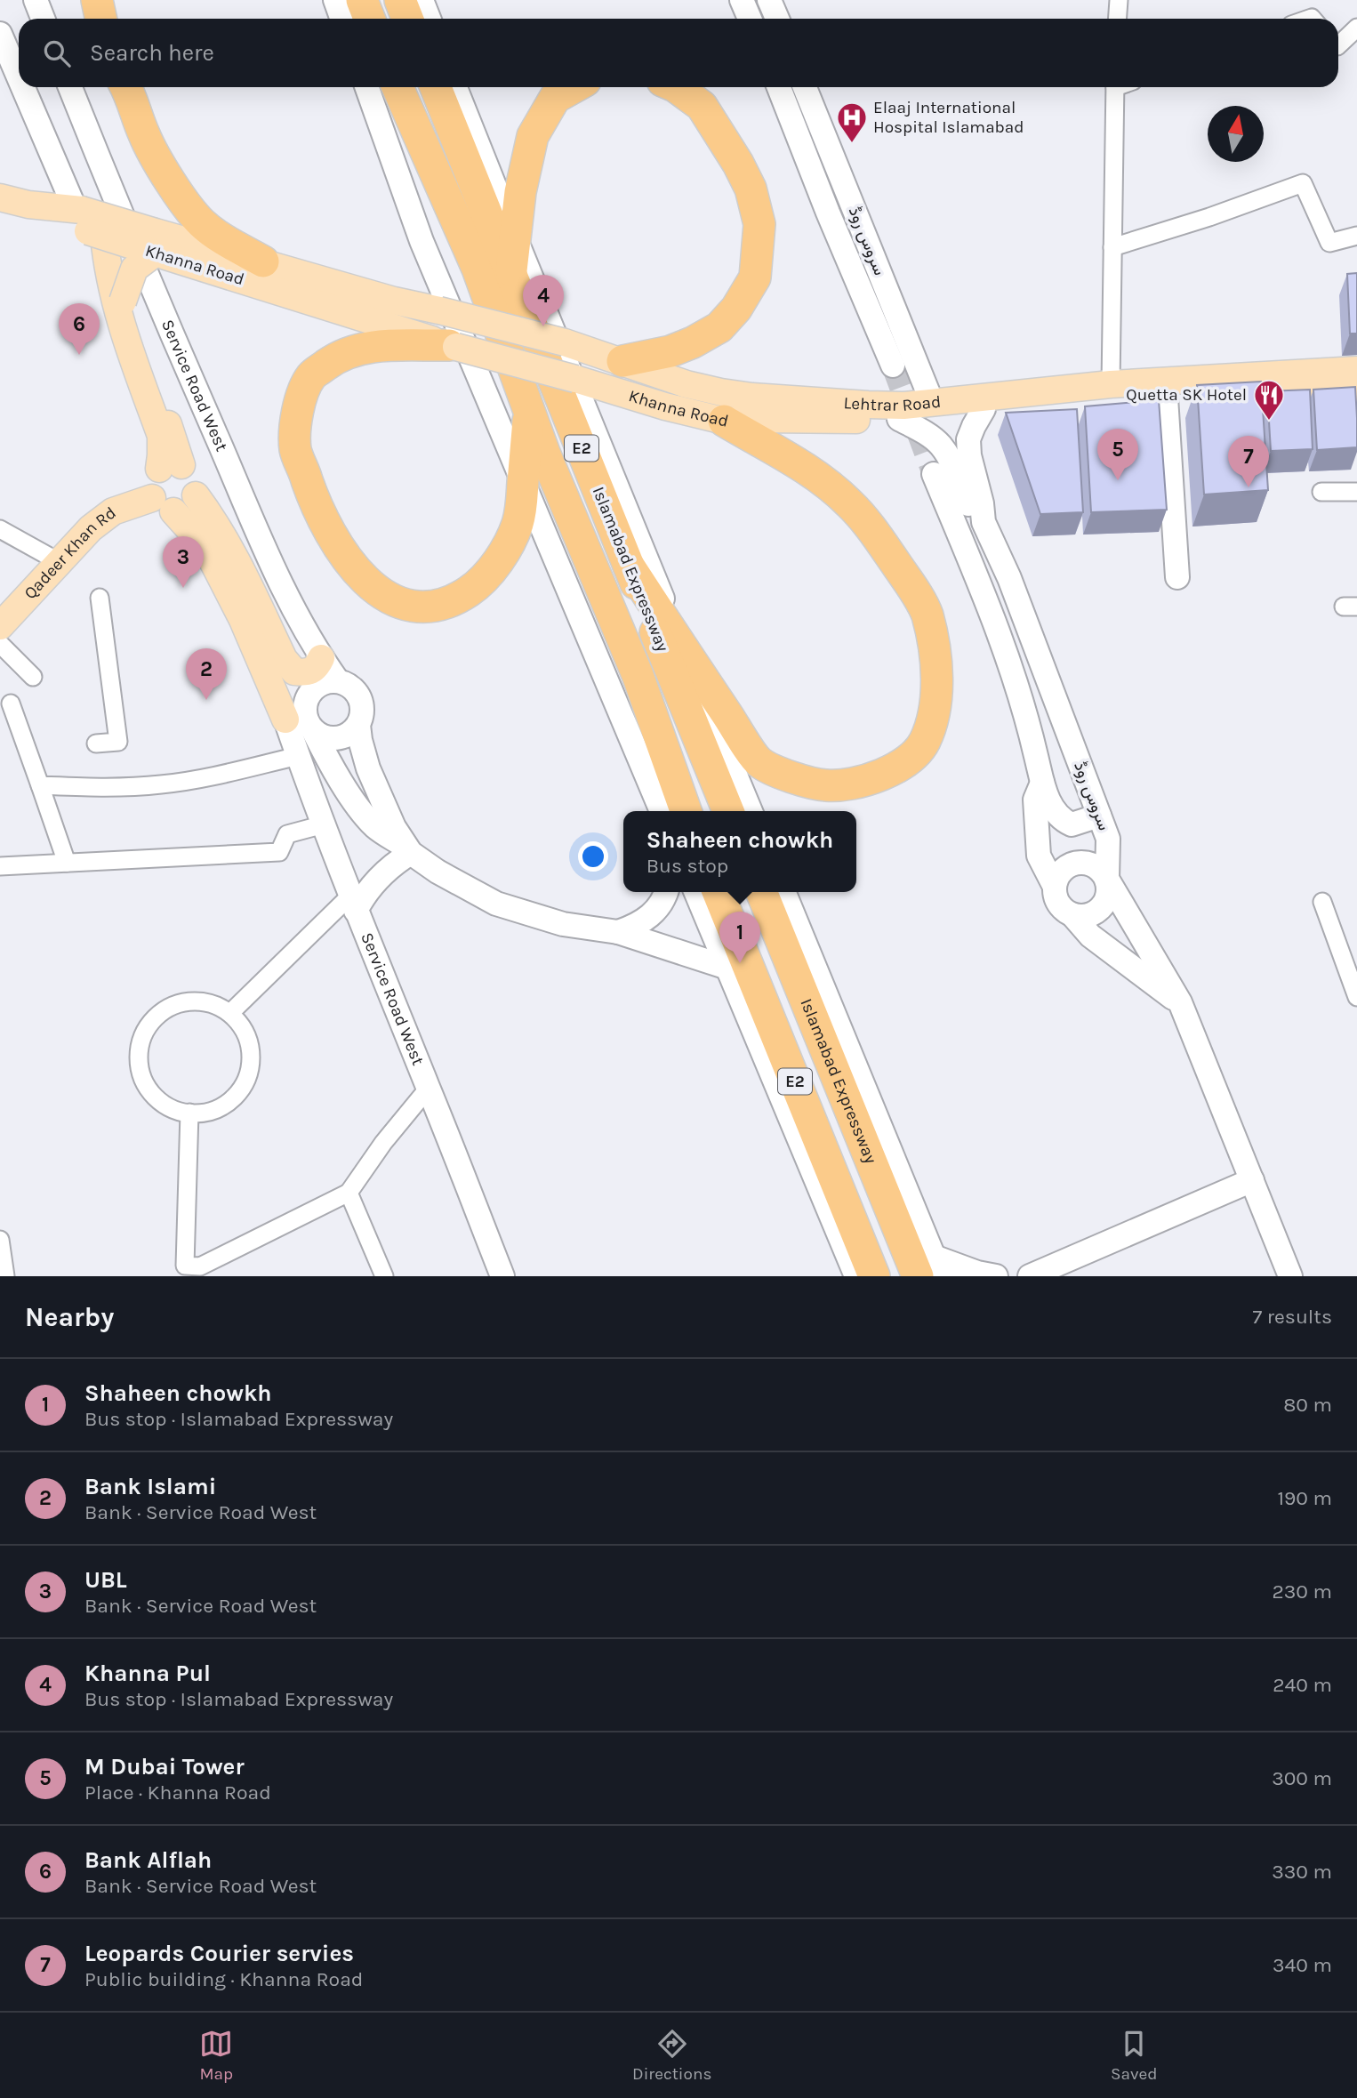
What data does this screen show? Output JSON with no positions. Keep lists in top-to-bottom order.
{
  "streets": {
    "highway": ["E2", "Islamabad Expressway"],
    "main road": ["Khanna Road", "Lehtrar Road", "Qadeer Khan Rd"],
    "street": ["سروس روڈ", "Service Road West"]
  },
  "crossings": [
    ["سروس روڈ", "Khanna Road"],
    ["سروس روڈ", "Lehtrar Road"],
    ["Khanna Road", "Lehtrar Road"]
  ],
  "places": {
    "hospital": ["Elaaj International Hospital Islamabad"],
    "restaurant": ["Quetta SK Hotel"]
  },
  "north": "top",
  "page": {
    "search": "Search here",
    "pins": [
      "4",
      "6",
      "5",
      "7",
      "3",
      "2",
      "1"
    ],
    "popup": ["Shaheen chowkh", "Bus stop"],
    "heading": ["Nearby", "7 results"],
    "list": [
      {
        "mark": "1",
        "name": "Shaheen chowkh",
        "note": "Bus stop · Islamabad Expressway",
        "value": "80 m"
      },
      {
        "mark": "2",
        "name": "Bank Islami",
        "note": "Bank · Service Road West",
        "value": "190 m"
      },
      {
        "mark": "3",
        "name": "UBL",
        "note": "Bank · Service Road West",
        "value": "230 m"
      },
      {
        "mark": "4",
        "name": "Khanna Pul",
        "note": "Bus stop · Islamabad Expressway",
        "value": "240 m"
      },
      {
        "mark": "5",
        "name": "M Dubai Tower",
        "note": "Place · Khanna Road",
        "value": "300 m"
      },
      {
        "mark": "6",
        "name": "Bank Alflah",
        "note": "Bank · Service Road West",
        "value": "330 m"
      },
      {
        "mark": "7",
        "name": "Leopards Courier servies",
        "note": "Public building · Khanna Road",
        "value": "340 m"
      }
    ],
    "nav": ["Map", "Directions", "Saved"]
  }
}
